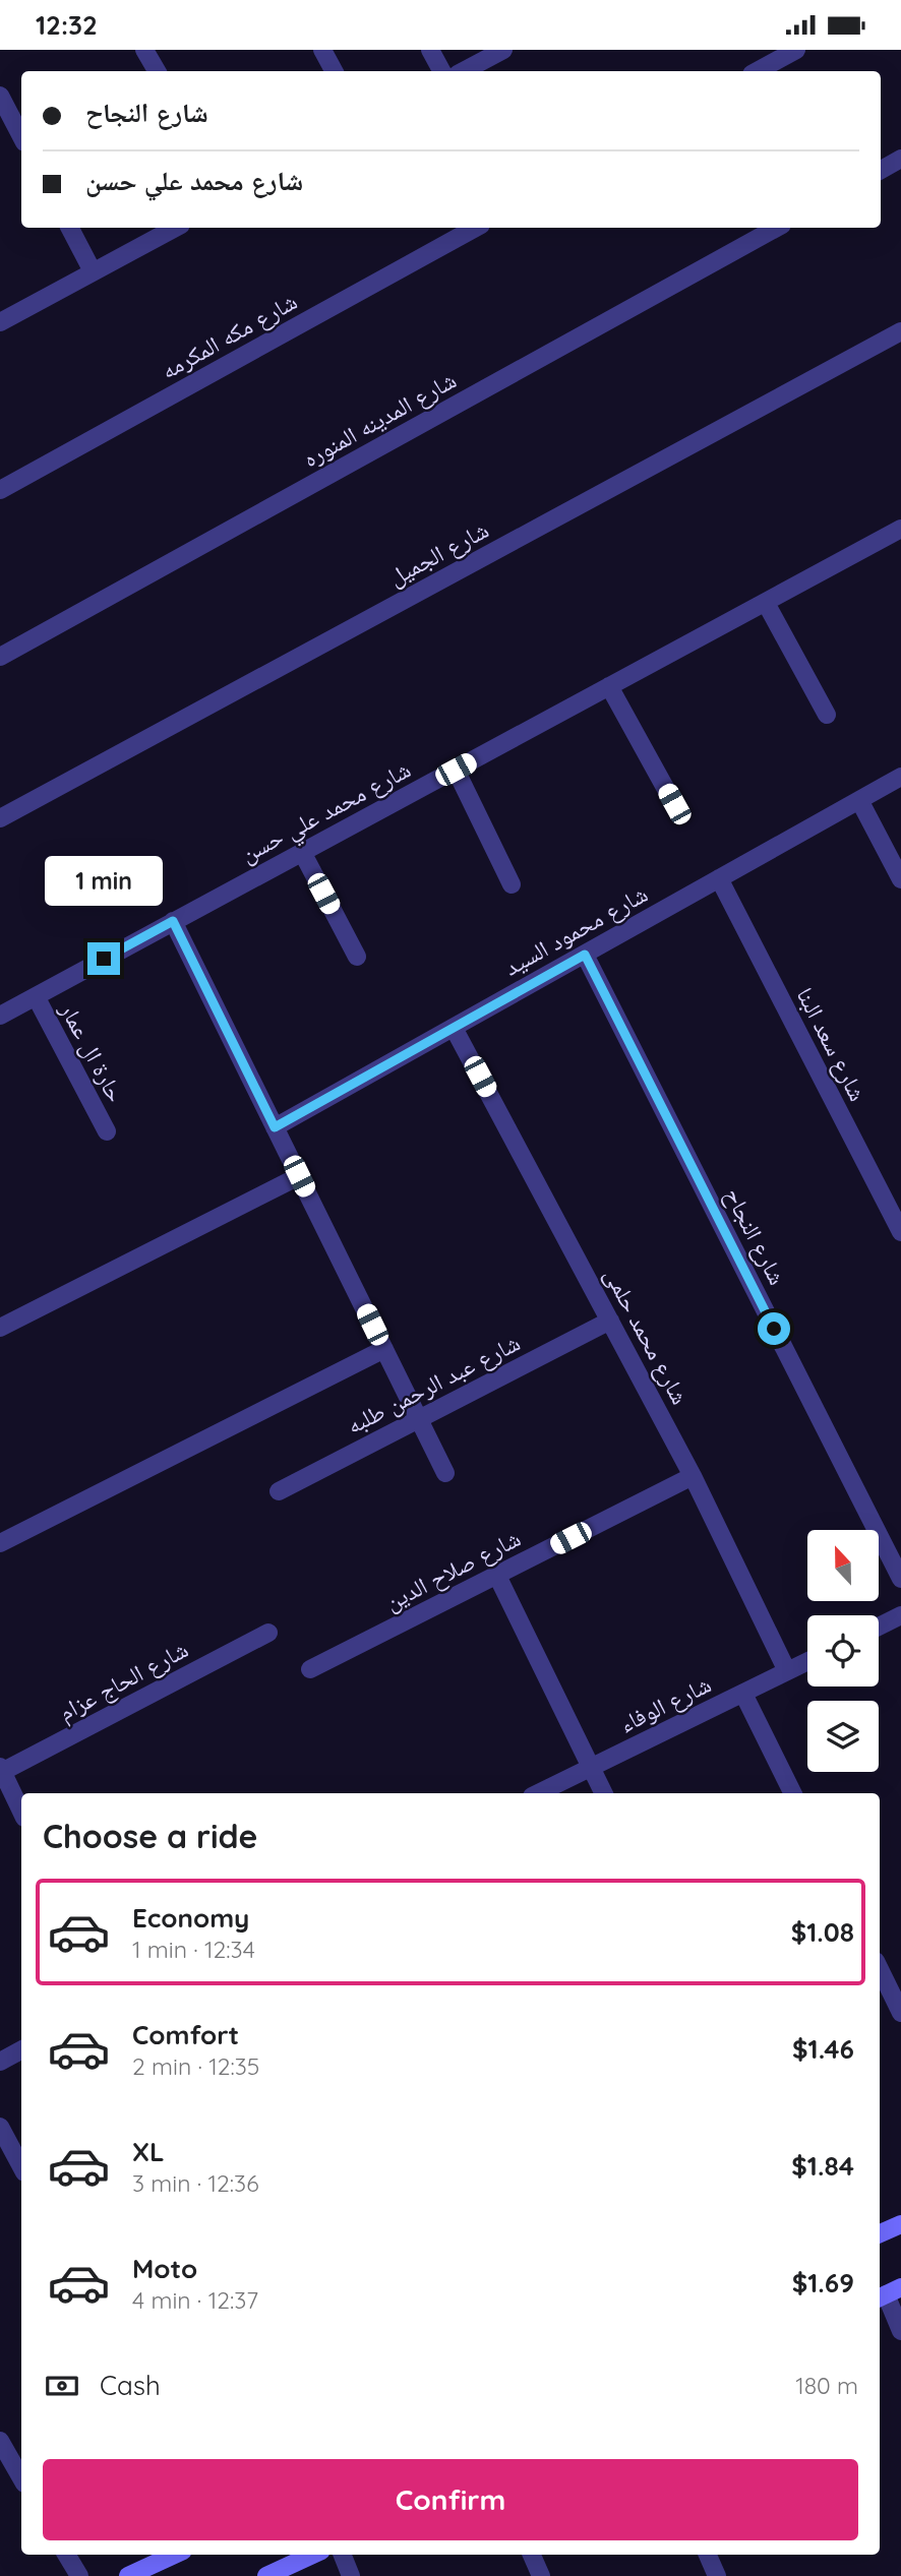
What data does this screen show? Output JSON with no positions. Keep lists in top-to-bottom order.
{
  "streets": {
    "street": [
      "شارع مكه المكرمه",
      "شارع المدينه المنوره",
      "شارع الجميل",
      "شارع محمد علي حسن",
      "شارع محمود السيد",
      "شارع سعد البنا",
      "حارة ال عمار",
      "شارع النجاح",
      "شارع محمد حلمى",
      "شارع عبد الرحمن طلبه",
      "شارع صلاح الدين",
      "شارع الحاج عزام",
      "شارع الوفاء"
    ]
  },
  "crossings": [
    ["شارع محمد علي حسن", "حارة ال عمار"],
    ["شارع محمود السيد", "شارع سعد البنا"],
    ["شارع محمود السيد", "شارع النجاح"],
    ["شارع محمود السيد", "شارع محمد حلمى"],
    ["شارع محمد حلمى", "شارع عبد الرحمن طلبه"],
    ["شارع محمد حلمى", "شارع صلاح الدين"],
    ["شارع محمد حلمى", "شارع الوفاء"]
  ],
  "north": "top",
  "page": {
    "status": "12:32",
    "banner": ["شارع النجاح", "شارع محمد علي حسن"],
    "bubble": "1 min",
    "heading": "Choose a ride",
    "list": [
      {
        "name": "Economy",
        "note": "1 min · 12:34",
        "value": "$1.08"
      },
      {
        "name": "Comfort",
        "note": "2 min · 12:35",
        "value": "$1.46"
      },
      {
        "name": "XL",
        "note": "3 min · 12:36",
        "value": "$1.84"
      },
      {
        "name": "Moto",
        "note": "4 min · 12:37",
        "value": "$1.69"
      }
    ],
    "pay": ["Cash", "180 m"],
    "buttons": "Confirm"
  }
}
